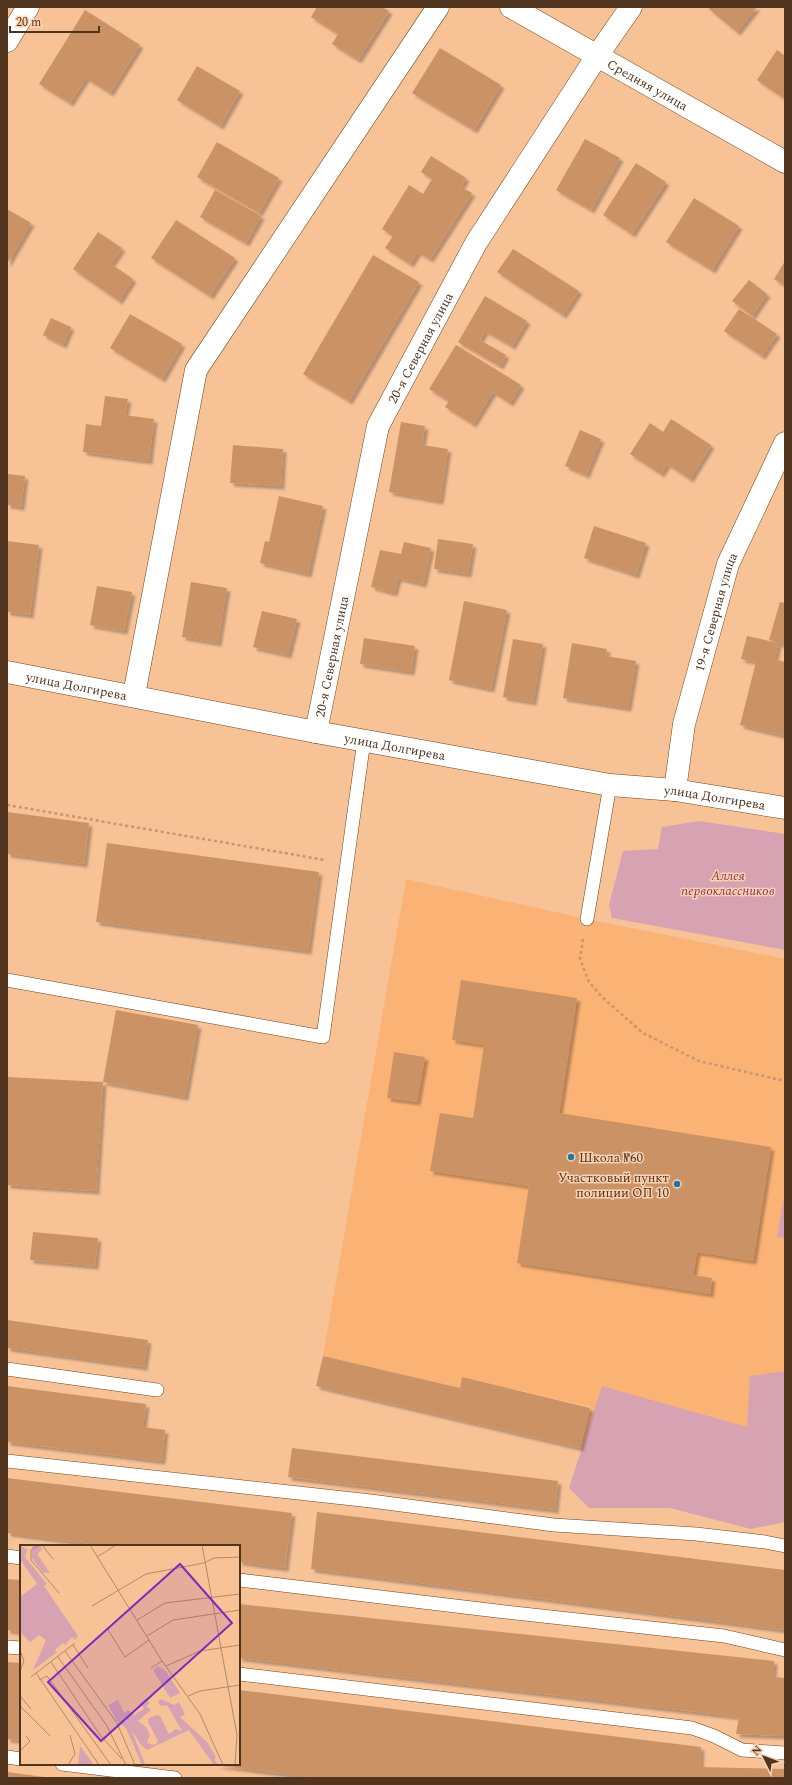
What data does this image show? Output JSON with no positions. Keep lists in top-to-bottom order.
{
  "streets": {
    "street": [
      "Средняя улица",
      "20-я Северная улица",
      "19-я Северная улица",
      "улица Долгирева"
    ]
  },
  "crossings": [
    ["Средняя улица", "20-я Северная улица"],
    ["20-я Северная улица", "улица Долгирева"],
    ["19-я Северная улица", "улица Долгирева"]
  ],
  "parks": ["Аллея первоклассников"],
  "places": ["Школа №60", "Участковый пункт полиции ОП 10"],
  "scale_bar": "20 m",
  "north": "top left"
}
